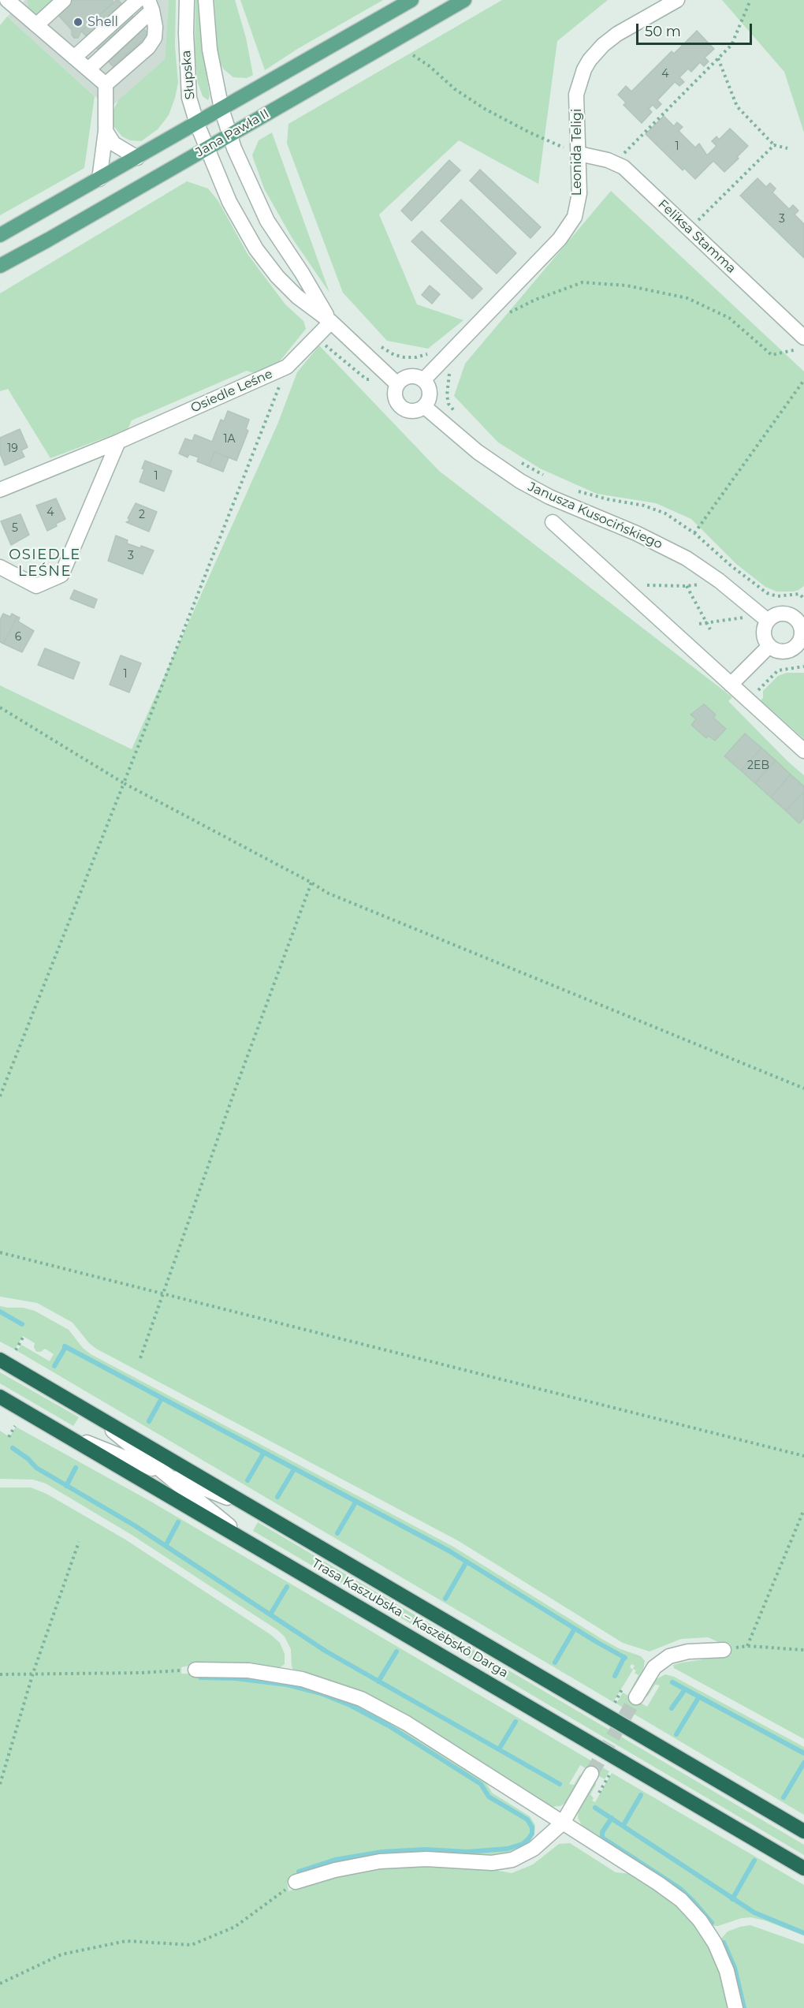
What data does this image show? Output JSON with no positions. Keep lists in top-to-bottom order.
{
  "streets": {
    "highway": ["Trasa Kaszubska – Kaszëbskô Darga"],
    "main road": ["Jana Pawła II"],
    "street": [
      "Słupska",
      "Leonida Teligi",
      "Feliksa Stamma",
      "Osiedle Leśne",
      "Janusza Kusocińskiego"
    ]
  },
  "crossings": [
    ["Słupska", "Jana Pawła II"],
    ["Leonida Teligi", "Feliksa Stamma"],
    ["Leonida Teligi", "Janusza Kusocińskiego"]
  ],
  "districts": ["OSIEDLE LEŚNE"],
  "places": ["Shell"],
  "house_numbers": [
    "4",
    "1",
    "3",
    "1A",
    "19",
    "1",
    "4",
    "2",
    "5",
    "3",
    "6",
    "1",
    "2EB"
  ],
  "scale_bar": "50 m"
}
